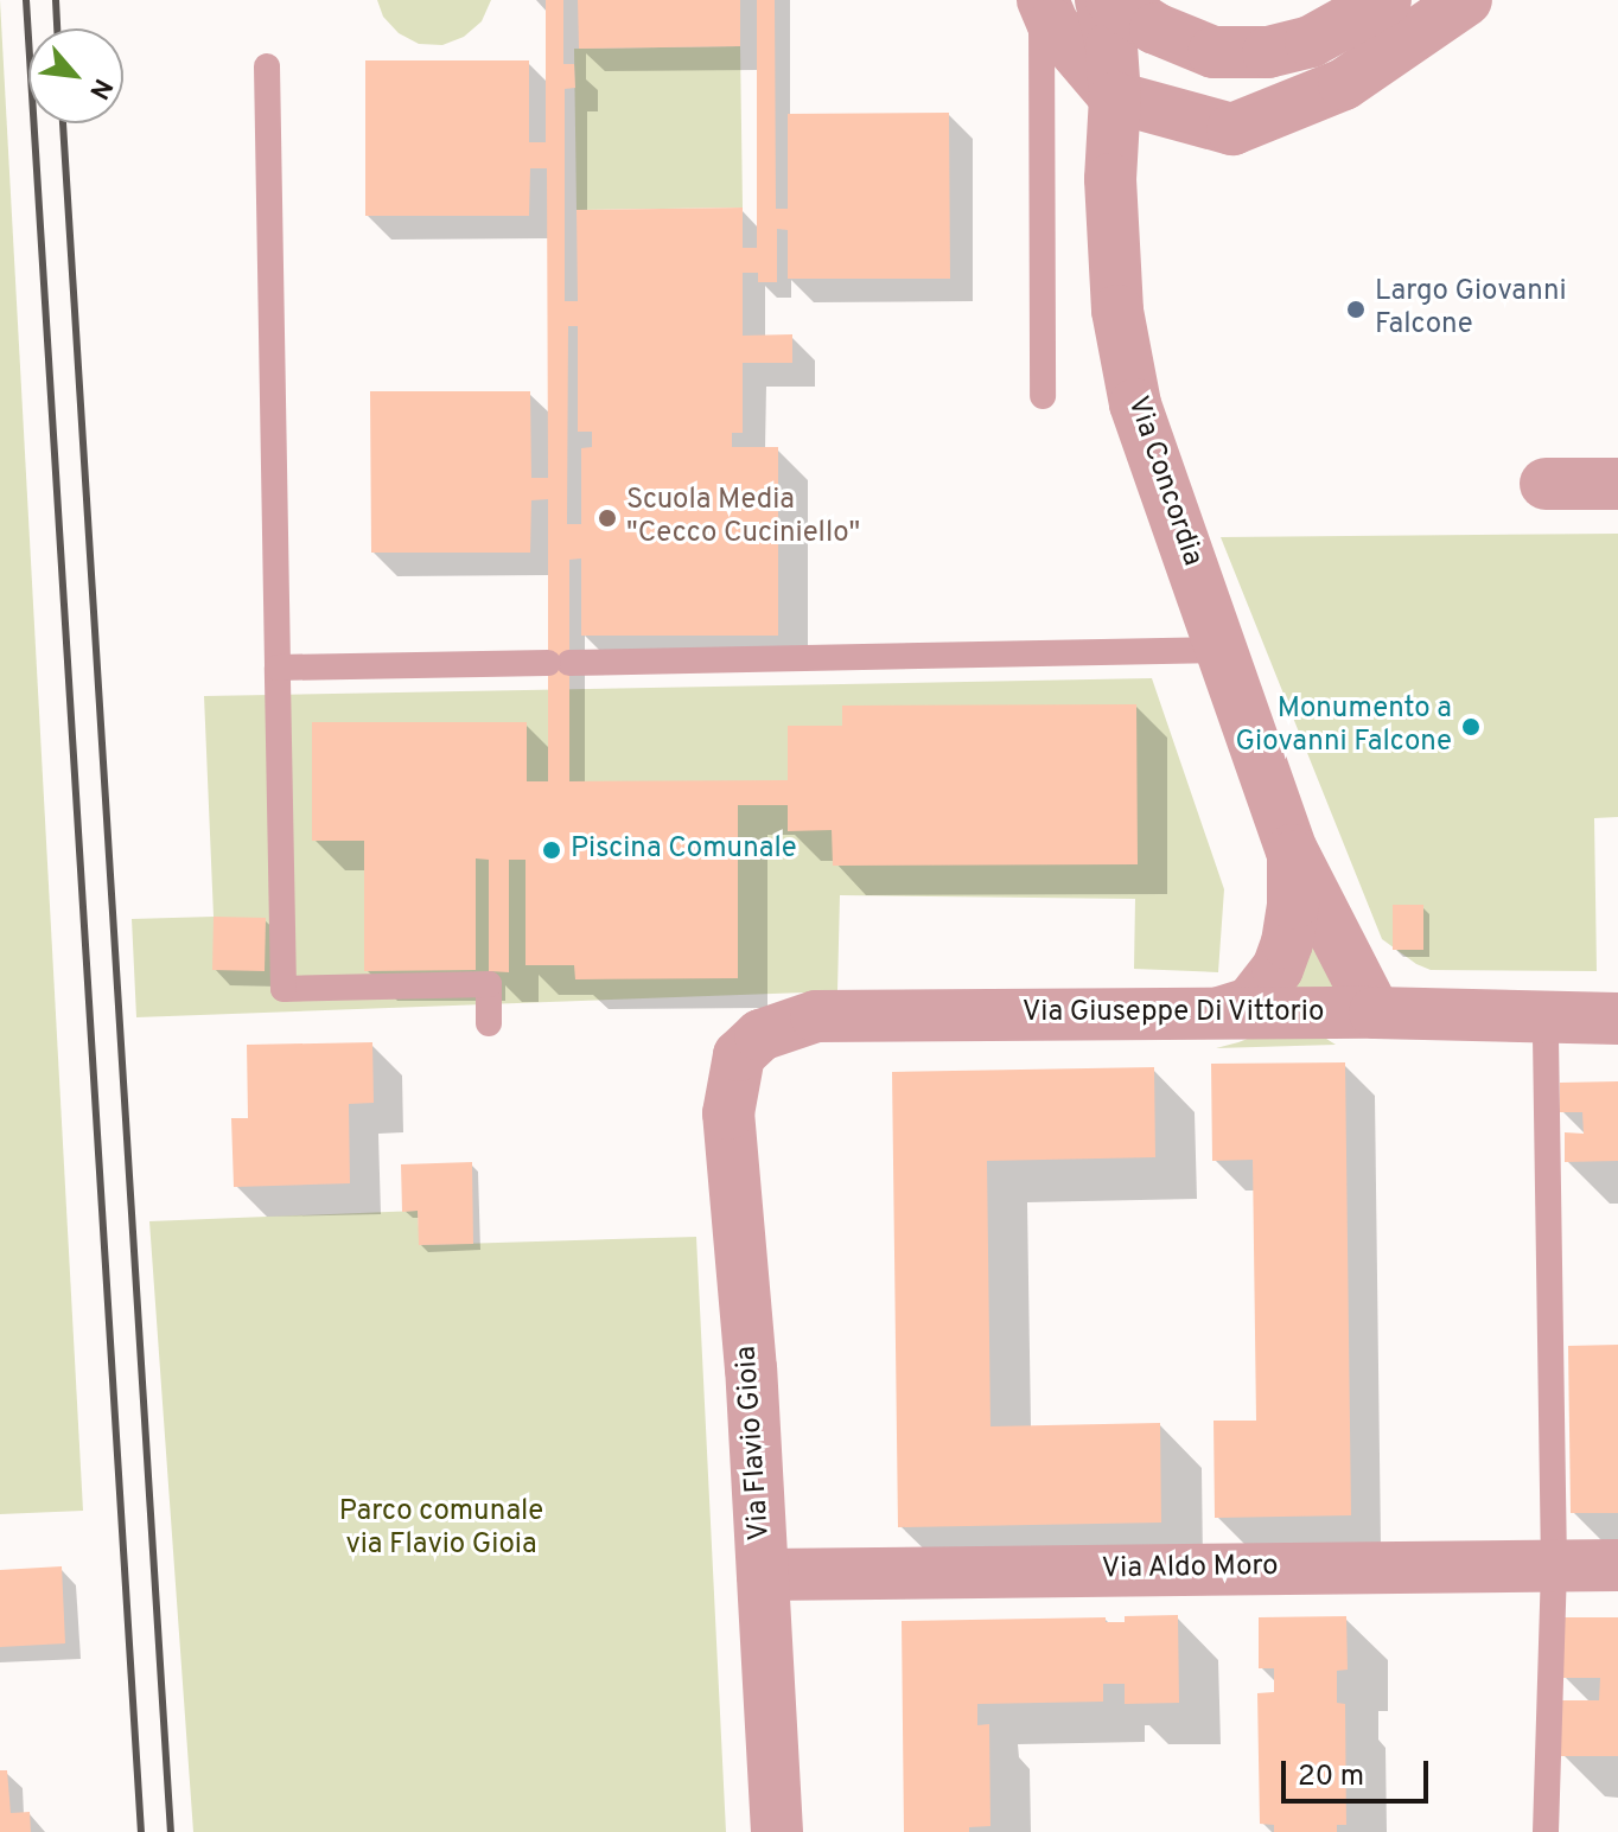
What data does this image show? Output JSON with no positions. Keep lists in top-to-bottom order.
{
  "streets": {
    "street": [
      "Via Concordia",
      "Via Giuseppe Di Vittorio",
      "Via Flavio Gioia",
      "Via Aldo Moro"
    ]
  },
  "crossings": [
    ["Via Concordia", "Via Giuseppe Di Vittorio"],
    ["Via Giuseppe Di Vittorio", "Via Flavio Gioia"],
    ["Via Flavio Gioia", "Via Aldo Moro"]
  ],
  "parks": ["Parco comunale via Flavio Gioia"],
  "places": [
    "Largo Giovanni Falcone",
    "Scuola Media \"Cecco Cuciniello\"",
    "Monumento a Giovanni Falcone",
    "Piscina Comunale"
  ],
  "scale_bar": "20 m",
  "north": "bottom right"
}
